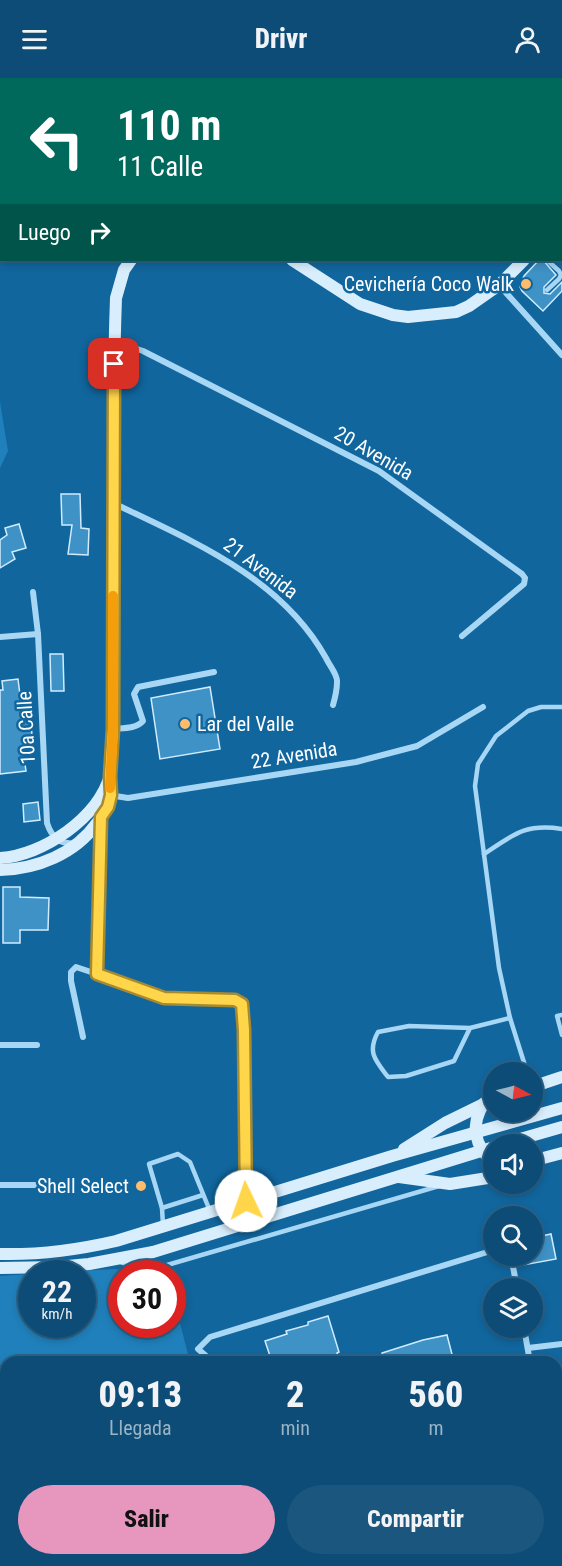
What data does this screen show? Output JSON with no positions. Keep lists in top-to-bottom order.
{
  "streets": {
    "street": [
      "20 Avenida",
      "21 Avenida",
      "10a Calle",
      "22 Avenida"
    ]
  },
  "places": ["Cevichería Coco Walk", "Lar del Valle", "Shell Select"],
  "north": "right",
  "page": {
    "header": "Drivr",
    "turn": ["110 m", "11 Calle"],
    "then": "Luego",
    "speed": "22 km/h",
    "limit": "30",
    "eta": [
      "09:13",
      "Llegada",
      "2",
      "min",
      "560",
      "m"
    ],
    "buttons": ["Salir", "Compartir"]
  }
}
